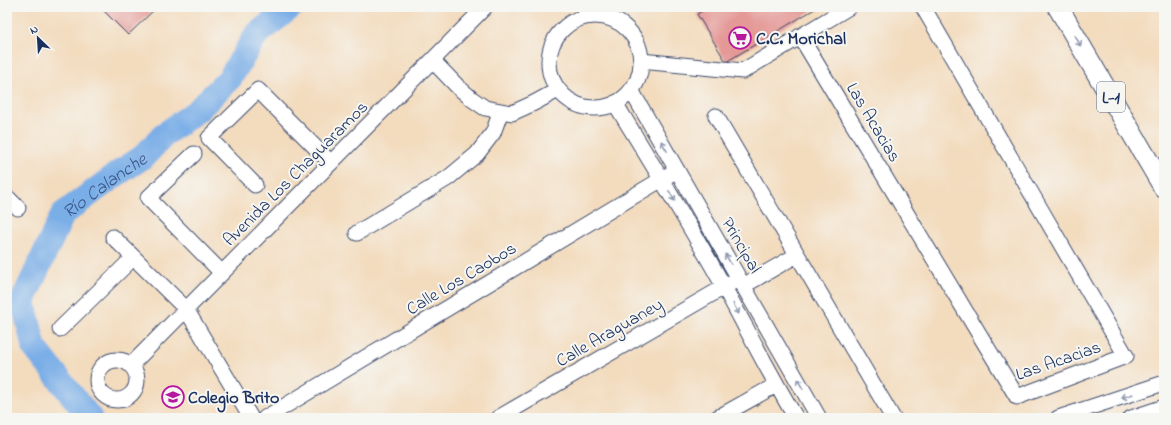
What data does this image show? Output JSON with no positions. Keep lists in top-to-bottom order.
{
  "streets": {
    "main road": ["L-1"],
    "street": [
      "Las Acacias",
      "Avenida Los Chaguaramos",
      "Principal",
      "Calle Los Caobos",
      "Calle Araguaney"
    ]
  },
  "crossings": [
    ["Principal", "Calle Los Caobos"],
    ["Principal", "Calle Araguaney"]
  ],
  "water": ["Río Calanche"],
  "places": {
    "supermarket": ["C.C. Morichal"],
    "school or university": ["Colegio Brito"]
  },
  "north": "top left"
}
